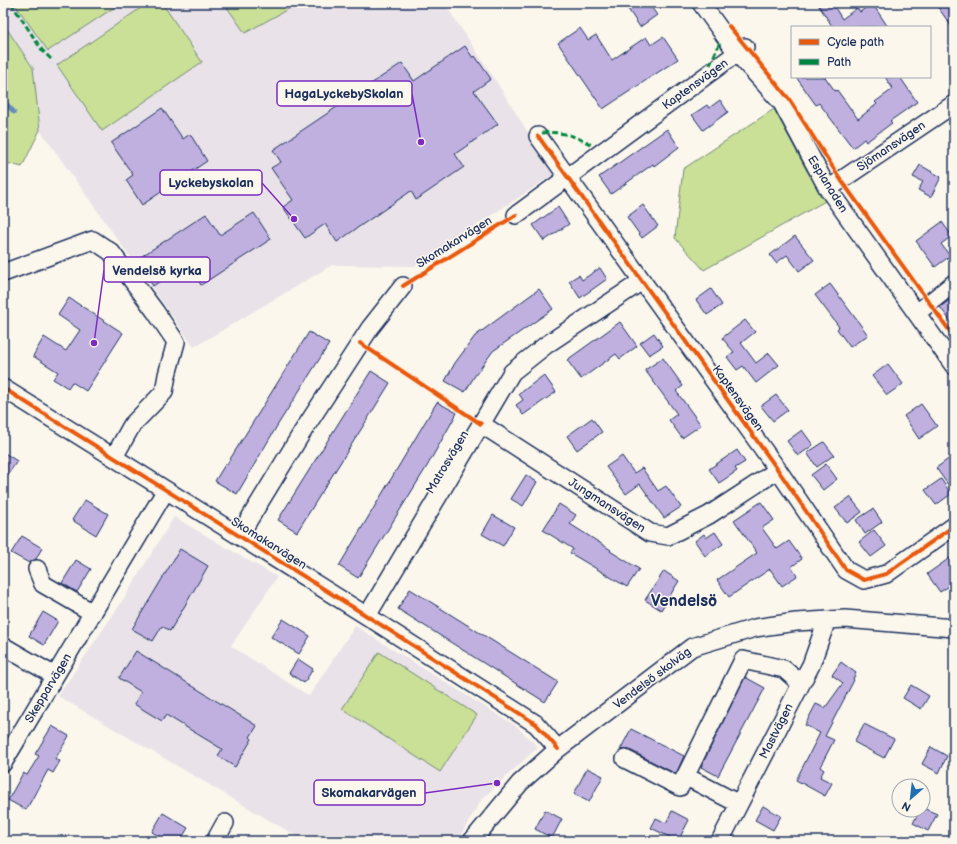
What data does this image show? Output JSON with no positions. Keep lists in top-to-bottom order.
{
  "streets": {
    "street": [
      "Kaptensvägen",
      "Sjömansvägen",
      "Esplanaden",
      "Skomakarvägen",
      "Matrosvägen",
      "Jungmansvägen",
      "Vendelsö skolväg",
      "Skepparvägen",
      "Mastvägen"
    ]
  },
  "crossings": [
    ["Kaptensvägen", "Esplanaden"],
    ["Kaptensvägen", "Matrosvägen"],
    ["Kaptensvägen", "Jungmansvägen"],
    ["Sjömansvägen", "Esplanaden"],
    ["Skomakarvägen", "Matrosvägen"],
    ["Skomakarvägen", "Vendelsö skolväg"],
    ["Skomakarvägen", "Skepparvägen"],
    ["Matrosvägen", "Jungmansvägen"],
    ["Vendelsö skolväg", "Mastvägen"]
  ],
  "districts": ["Vendelsö"],
  "places": [
    "HagaLyckebySkolan",
    "Lyckebyskolan",
    "Vendelsö kyrka",
    "Skomakarvägen"
  ],
  "legend": ["Cycle path", "Path"],
  "north": "bottom left"
}
